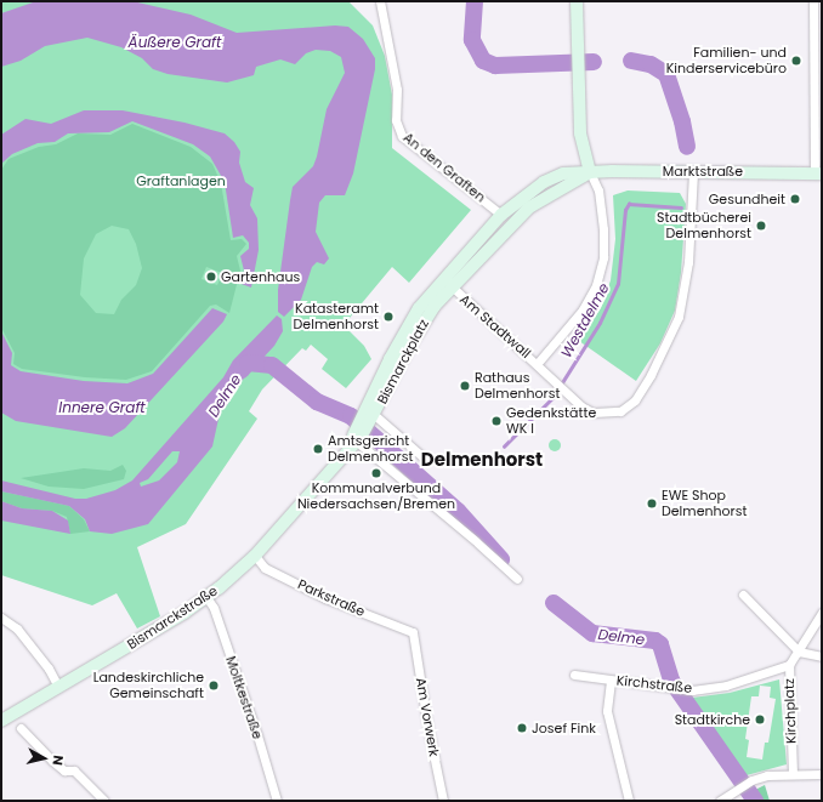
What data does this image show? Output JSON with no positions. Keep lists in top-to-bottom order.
{
  "streets": {
    "main road": ["Marktstraße", "Bismarckplatz", "Bismarckstraße"],
    "street": [
      "An den Graften",
      "Am Stadtwall",
      "Parkstraße",
      "Kirchstraße",
      "Moltkestraße",
      "Kirchplatz",
      "Am Vorwerk"
    ]
  },
  "crossings": [
    ["An den Graften", "Marktstraße"],
    ["Marktstraße", "Am Stadtwall"],
    ["Marktstraße", "Bismarckplatz"],
    ["Am Stadtwall", "Bismarckplatz"],
    ["Bismarckplatz", "Bismarckstraße"],
    ["Parkstraße", "Bismarckstraße"],
    ["Parkstraße", "Am Vorwerk"],
    ["Bismarckstraße", "Moltkestraße"],
    ["Kirchstraße", "Kirchplatz"]
  ],
  "districts": ["Delmenhorst"],
  "water": [
    "Äußere Graft",
    "Westdelme",
    "Delme",
    "Innere Graft"
  ],
  "parks": ["Graftanlagen"],
  "places": [
    "Familien- und Kinderservicebüro",
    "Gesundheit",
    "Stadtbücherei Delmenhorst",
    "Gartenhaus",
    "Katasteramt Delmenhorst",
    "Rathaus Delmenhorst",
    "Gedenkstätte WK I",
    "Amtsgericht Delmenhorst",
    "Kommunalverbund Niedersachsen/Bremen",
    "EWE Shop Delmenhorst",
    "Landeskirchliche Gemeinschaft",
    "Stadtkirche",
    "Josef Fink"
  ],
  "north": "right"
}
